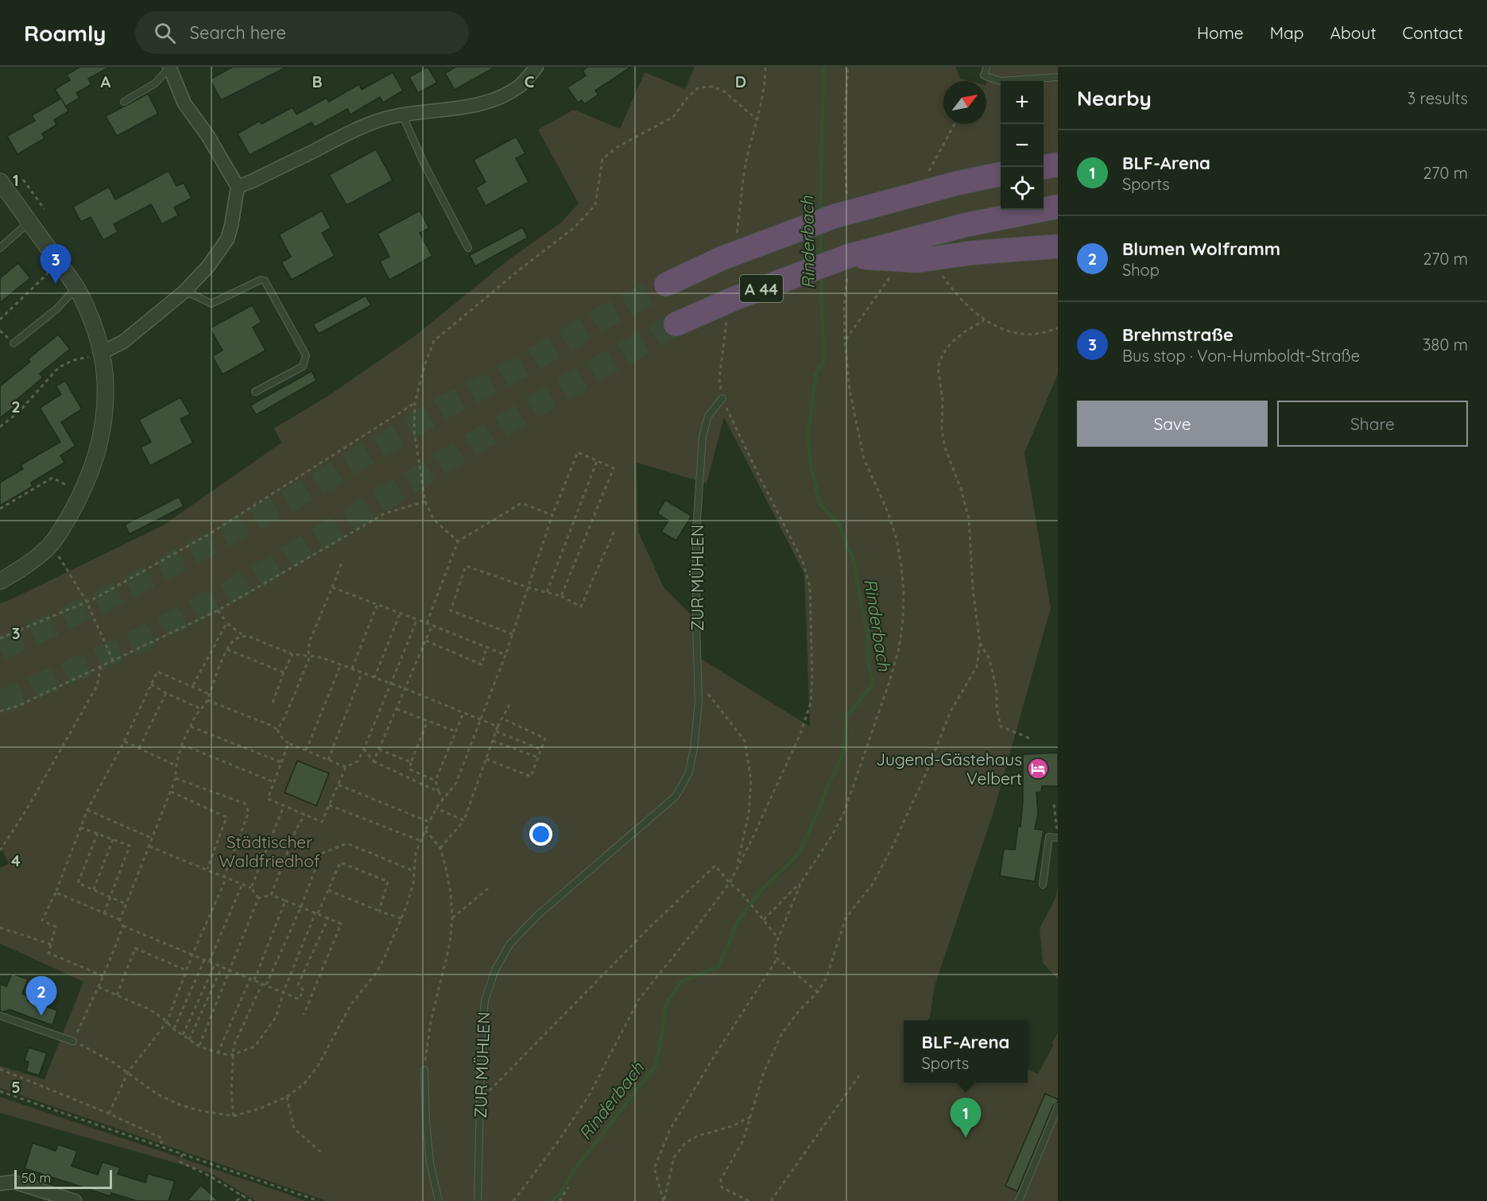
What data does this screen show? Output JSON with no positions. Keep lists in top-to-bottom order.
{
  "streets": {
    "highway": ["A 44"],
    "lane": ["ZUR MÜHLEN"]
  },
  "water": ["Rinderbach"],
  "parks": ["Städtischer Waldfriedhof"],
  "places": {
    "hotel": ["Jugend-Gästehaus Velbert"]
  },
  "scale_bar": "50 m",
  "north": "top right",
  "page": {
    "header": "Roamly",
    "search": "Search here",
    "nav": [
      "Home",
      "Map",
      "About",
      "Contact"
    ],
    "heading": ["Nearby", "3 results"],
    "map_buttons": ["+", "−"],
    "list": [
      {
        "mark": "1",
        "name": "BLF-Arena",
        "note": "Sports",
        "value": "270 m"
      },
      {
        "mark": "2",
        "name": "Blumen Wolframm",
        "note": "Shop",
        "value": "270 m"
      },
      {
        "mark": "3",
        "name": "Brehmstraße",
        "note": "Bus stop · Von-Humboldt-Straße",
        "value": "380 m"
      }
    ],
    "pins": ["3", "2", "1"],
    "buttons": ["Save", "Share"],
    "popup": ["BLF-Arena", "Sports"],
    "scale": "50 m"
  },
  "grid": {
    "columns": [
      "A",
      "B",
      "C",
      "D"
    ],
    "rows": [
      "1",
      "2",
      "3",
      "4",
      "5"
    ]
  }
}
